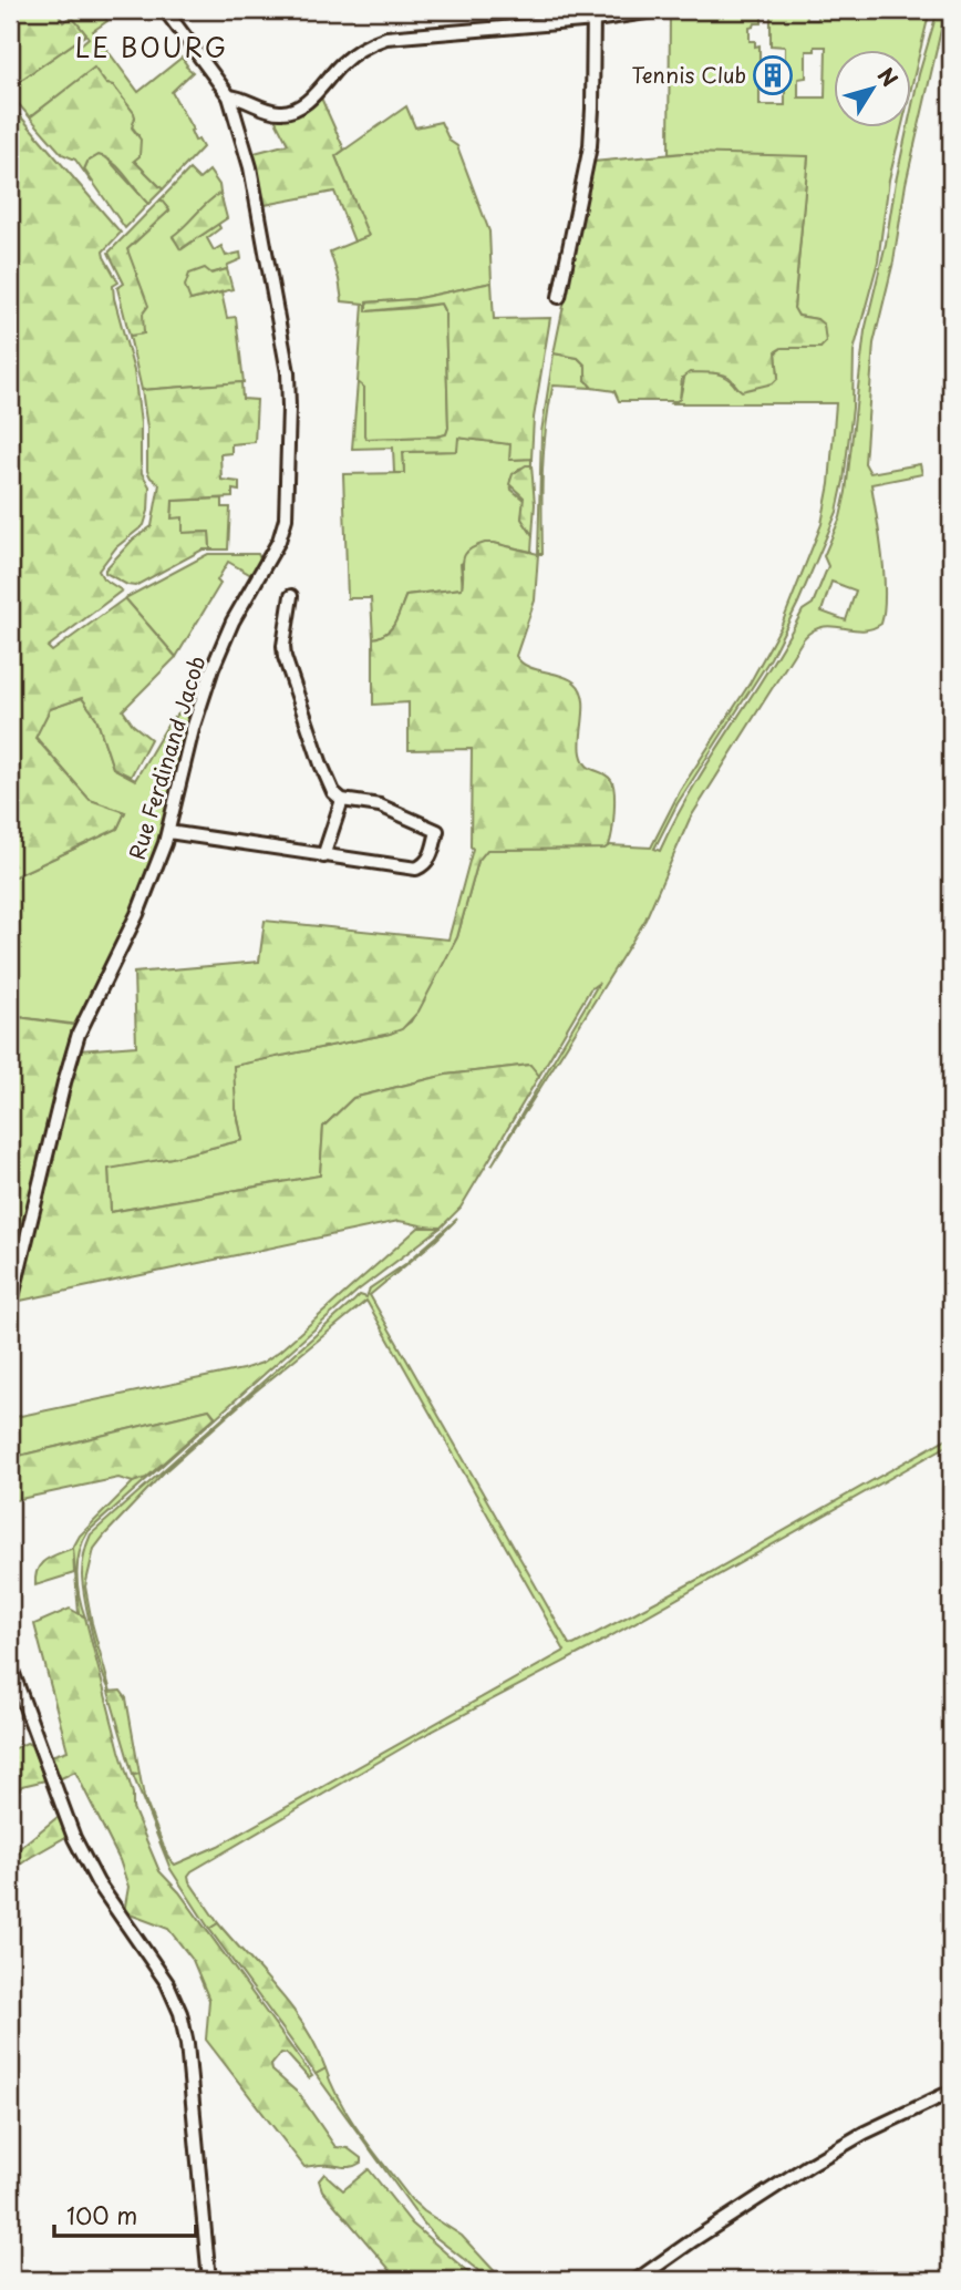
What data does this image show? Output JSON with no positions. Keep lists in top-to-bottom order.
{
  "streets": {
    "street": ["Rue Ferdinand Jacob"]
  },
  "districts": ["LE BOURG"],
  "places": {
    "building": ["Tennis Club"]
  },
  "scale_bar": "100 m",
  "north": "top right"
}
